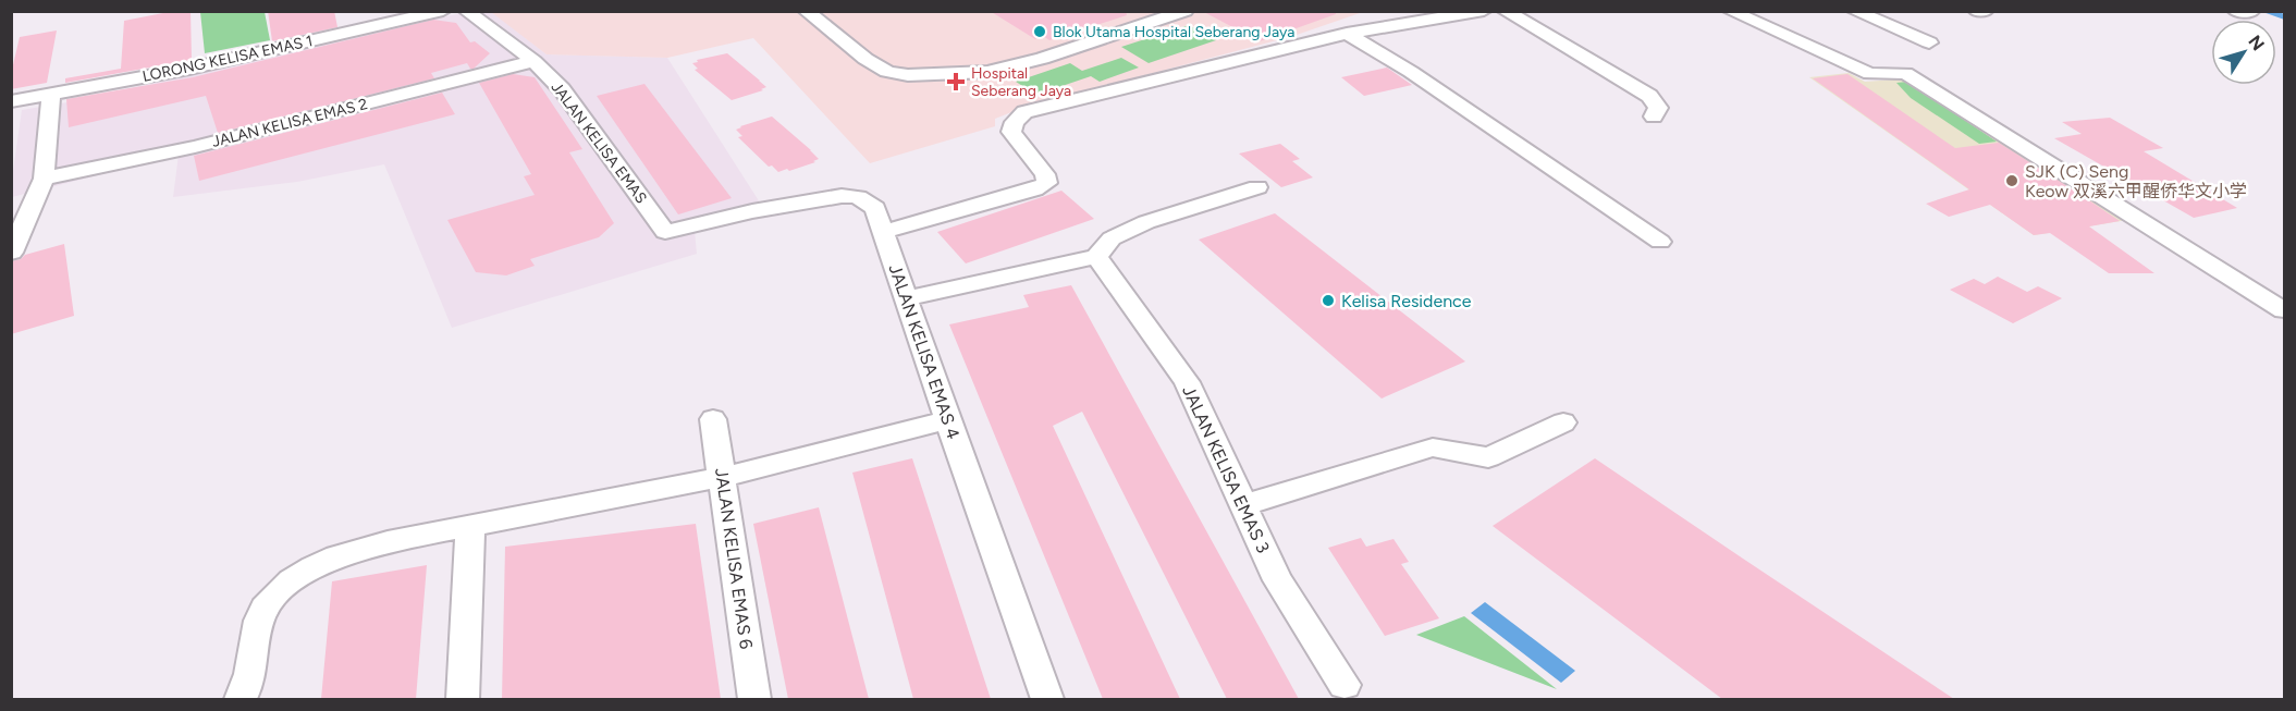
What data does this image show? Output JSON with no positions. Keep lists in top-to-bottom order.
{
  "streets": {
    "street": [
      "LORONG KELISA EMAS 1",
      "JALAN KELISA EMAS 2",
      "JALAN KELISA EMAS",
      "JALAN KELISA EMAS 4",
      "JALAN KELISA EMAS 3",
      "JALAN KELISA EMAS 6"
    ]
  },
  "crossings": [
    ["JALAN KELISA EMAS 2", "JALAN KELISA EMAS"],
    ["JALAN KELISA EMAS", "JALAN KELISA EMAS 4"]
  ],
  "places": {
    "other": ["Blok Utama Hospital Seberang Jaya", "SJK (C) Seng Keow 双溪六甲醒侨华文小学", "Kelisa Residence"],
    "health": ["Hospital Seberang Jaya"]
  },
  "north": "top right"
}
